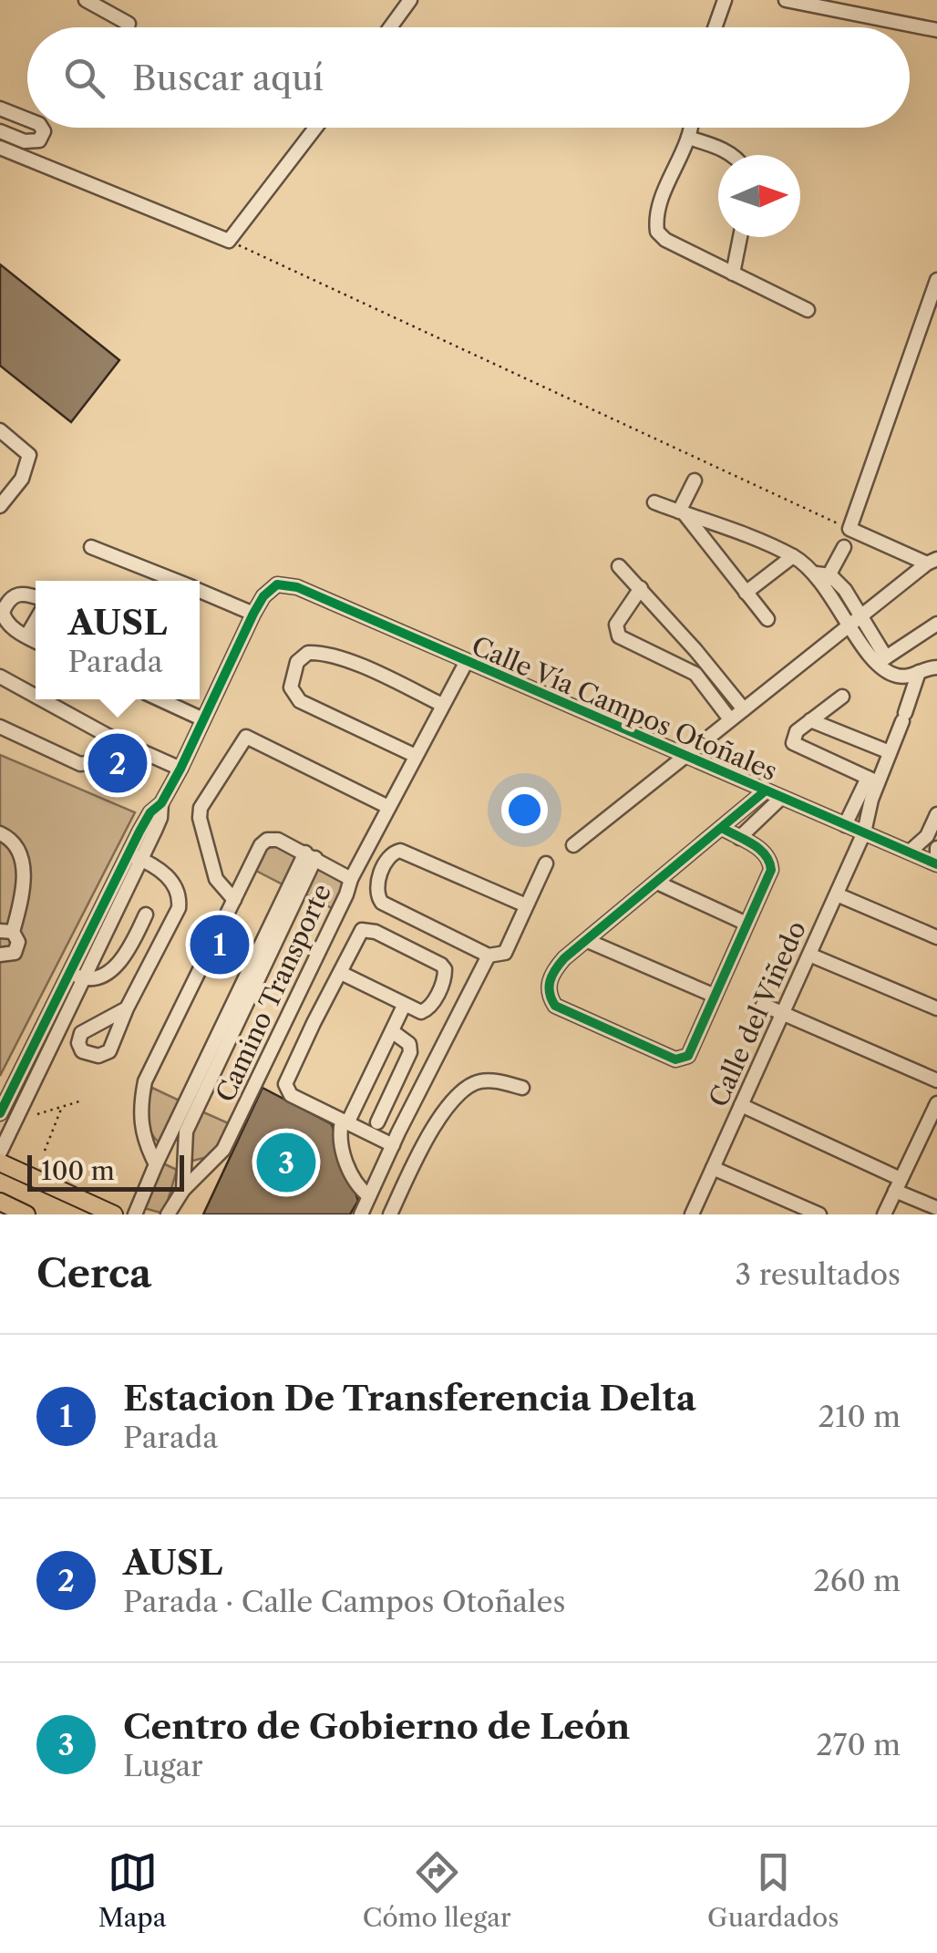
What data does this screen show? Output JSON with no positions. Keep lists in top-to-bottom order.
{
  "streets": {
    "street": ["Calle Vía Campos Otoñales", "Camino Transporte", "Calle del Viñedo"]
  },
  "crossings": [
    ["Calle Vía Campos Otoñales", "Calle del Viñedo"]
  ],
  "scale_bar": "100 m",
  "north": "right",
  "page": {
    "search": "Buscar aquí",
    "popup": ["AUSL", "Parada"],
    "pins": ["2", "1", "3"],
    "scale": "100 m",
    "heading": ["Cerca", "3 resultados"],
    "list": [
      {
        "mark": "1",
        "name": "Estacion De Transferencia Delta",
        "note": "Parada",
        "value": "210 m"
      },
      {
        "mark": "2",
        "name": "AUSL",
        "note": "Parada · Calle Campos Otoñales",
        "value": "260 m"
      },
      {
        "mark": "3",
        "name": "Centro de Gobierno de León",
        "note": "Lugar",
        "value": "270 m"
      }
    ],
    "nav": ["Mapa", "Cómo llegar", "Guardados"]
  }
}
